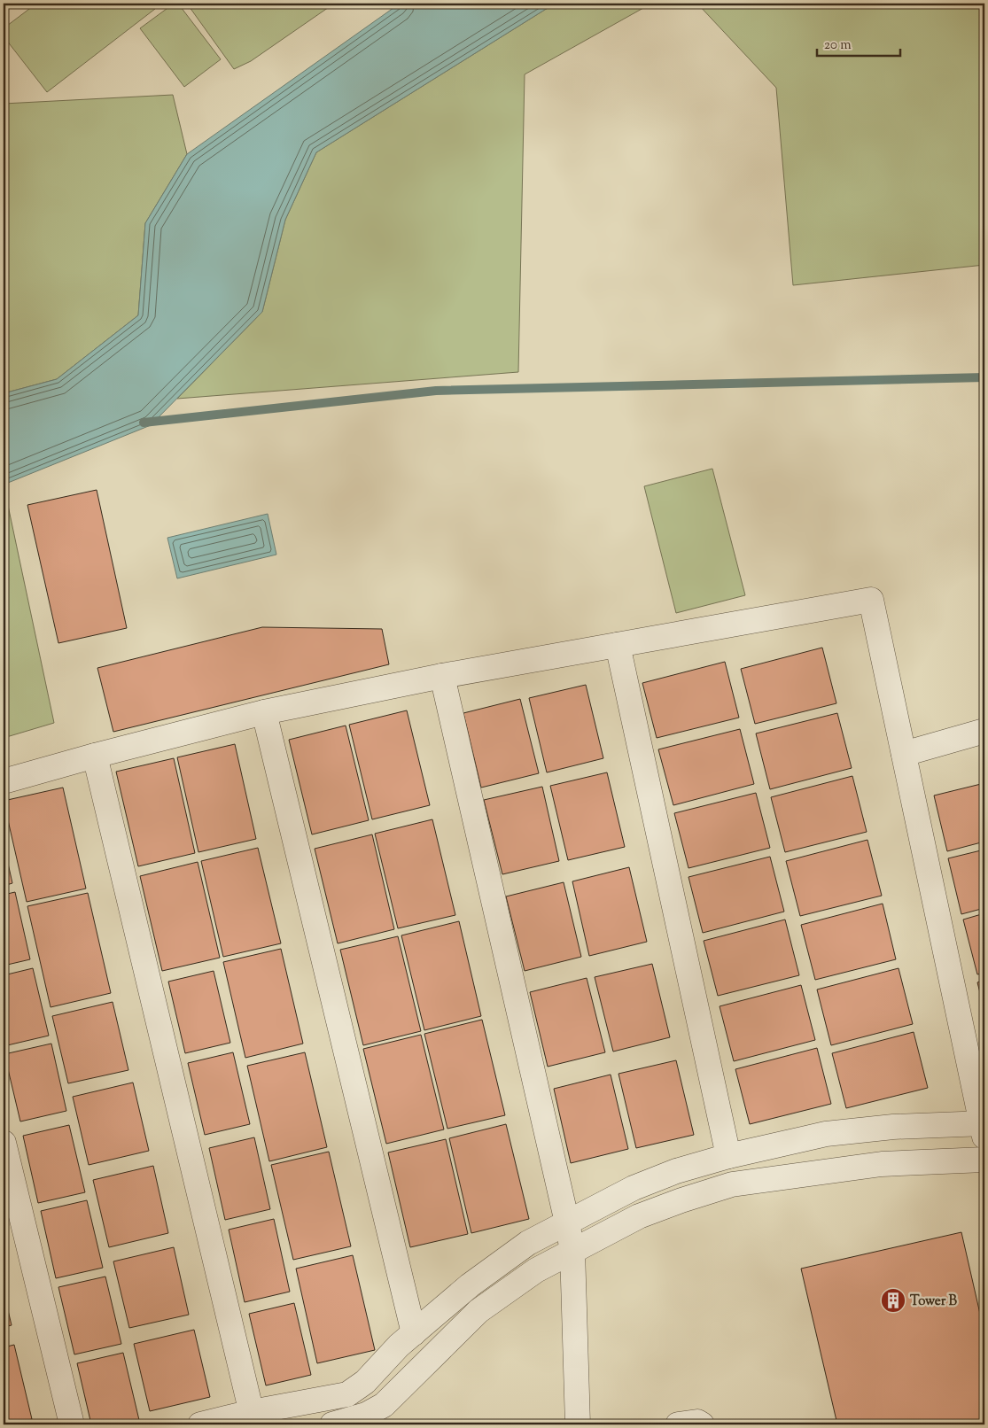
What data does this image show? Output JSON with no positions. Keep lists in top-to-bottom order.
{
  "places": {
    "building": ["Tower B"]
  },
  "scale_bar": "20 m"
}
